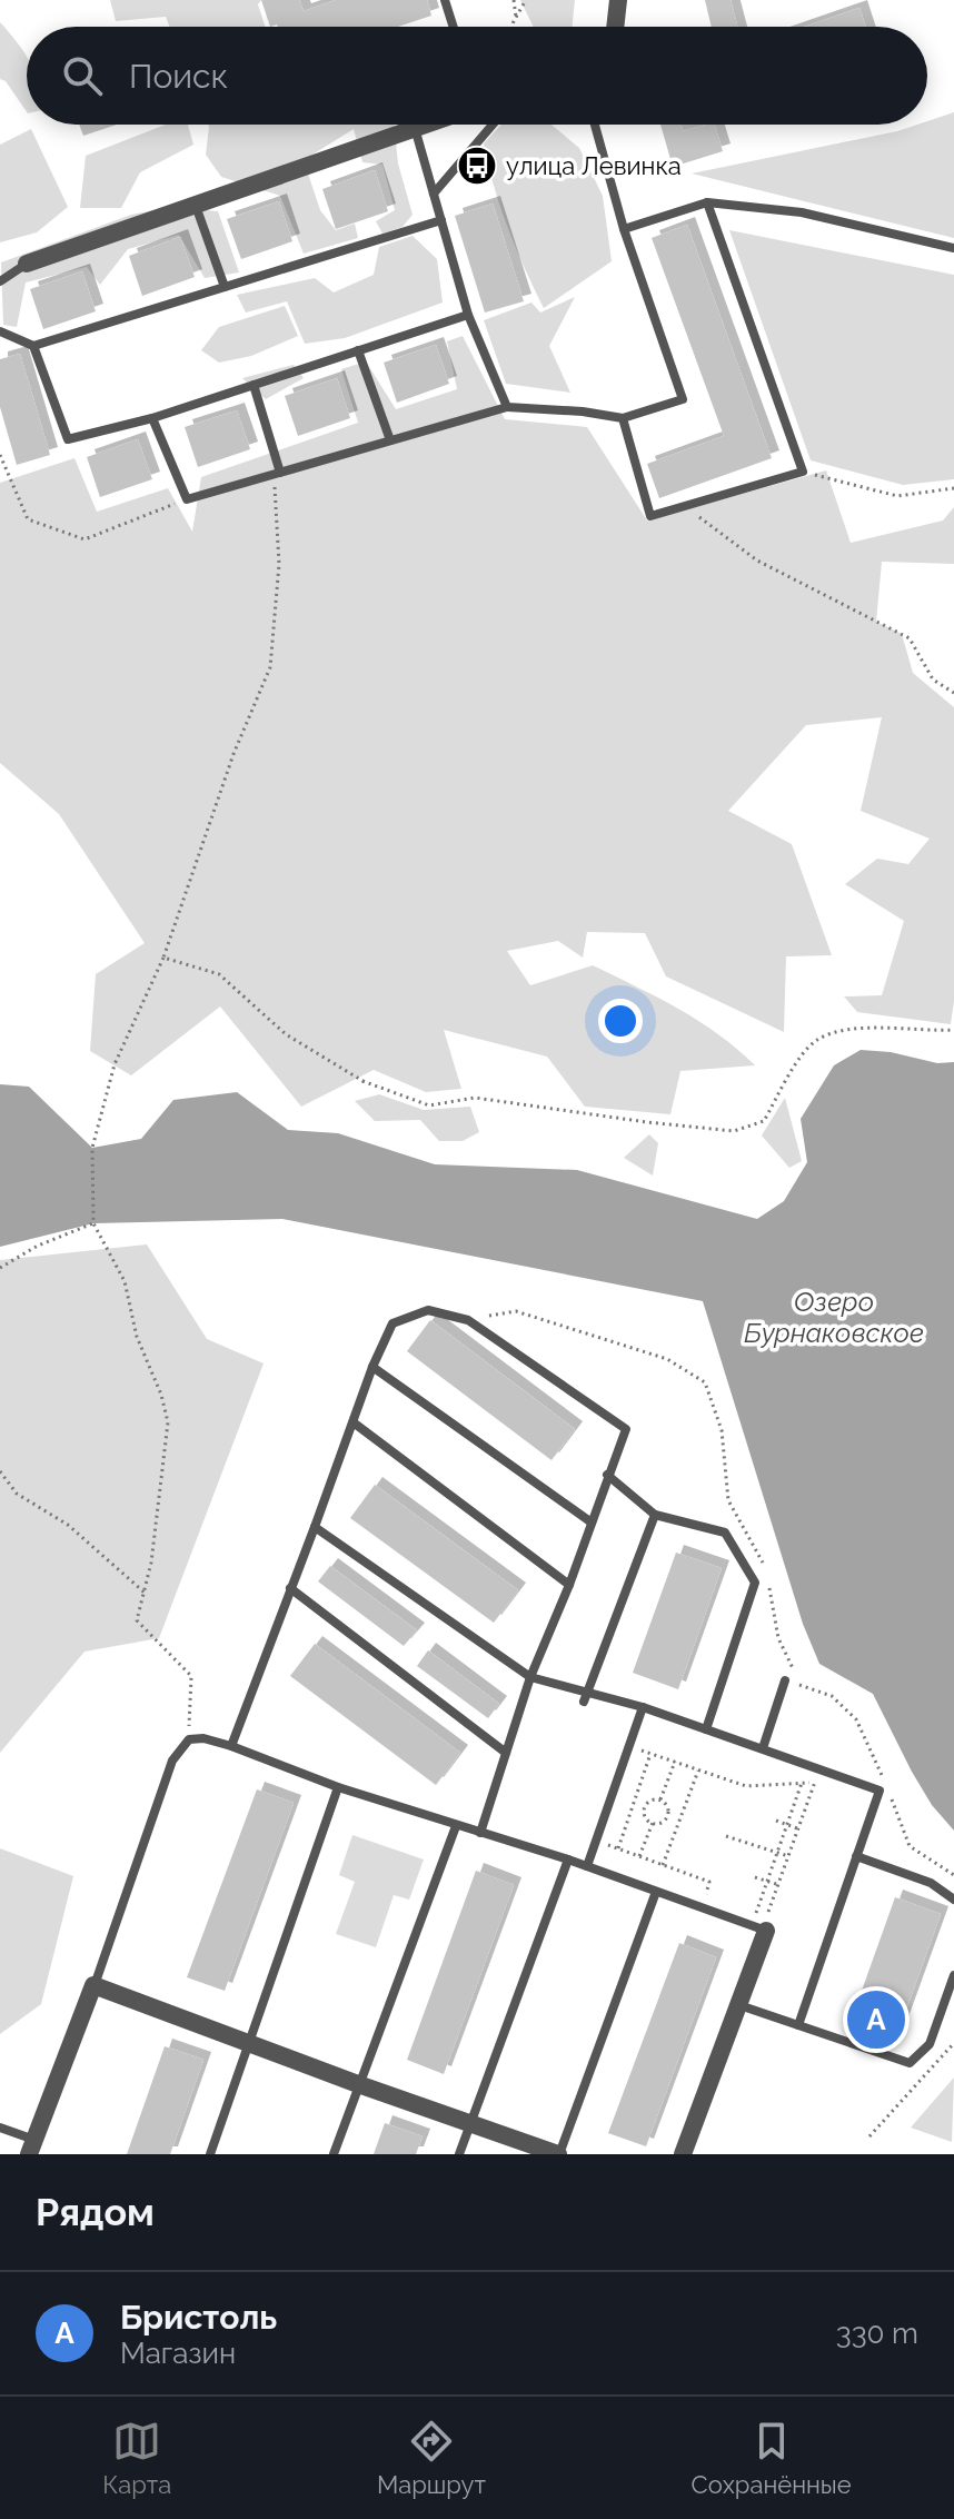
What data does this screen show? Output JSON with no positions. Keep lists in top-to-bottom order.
{
  "water": ["Озеро Бурнаковское"],
  "places": {
    "bus stop": ["улица Левинка"]
  },
  "page": {
    "search": "Поиск",
    "pins": "A",
    "heading": "Рядом",
    "list": [
      {
        "mark": "A",
        "name": "Бристоль",
        "note": "Магазин",
        "value": "330 m"
      }
    ],
    "nav": ["Карта", "Маршрут", "Сохранённые"]
  }
}
